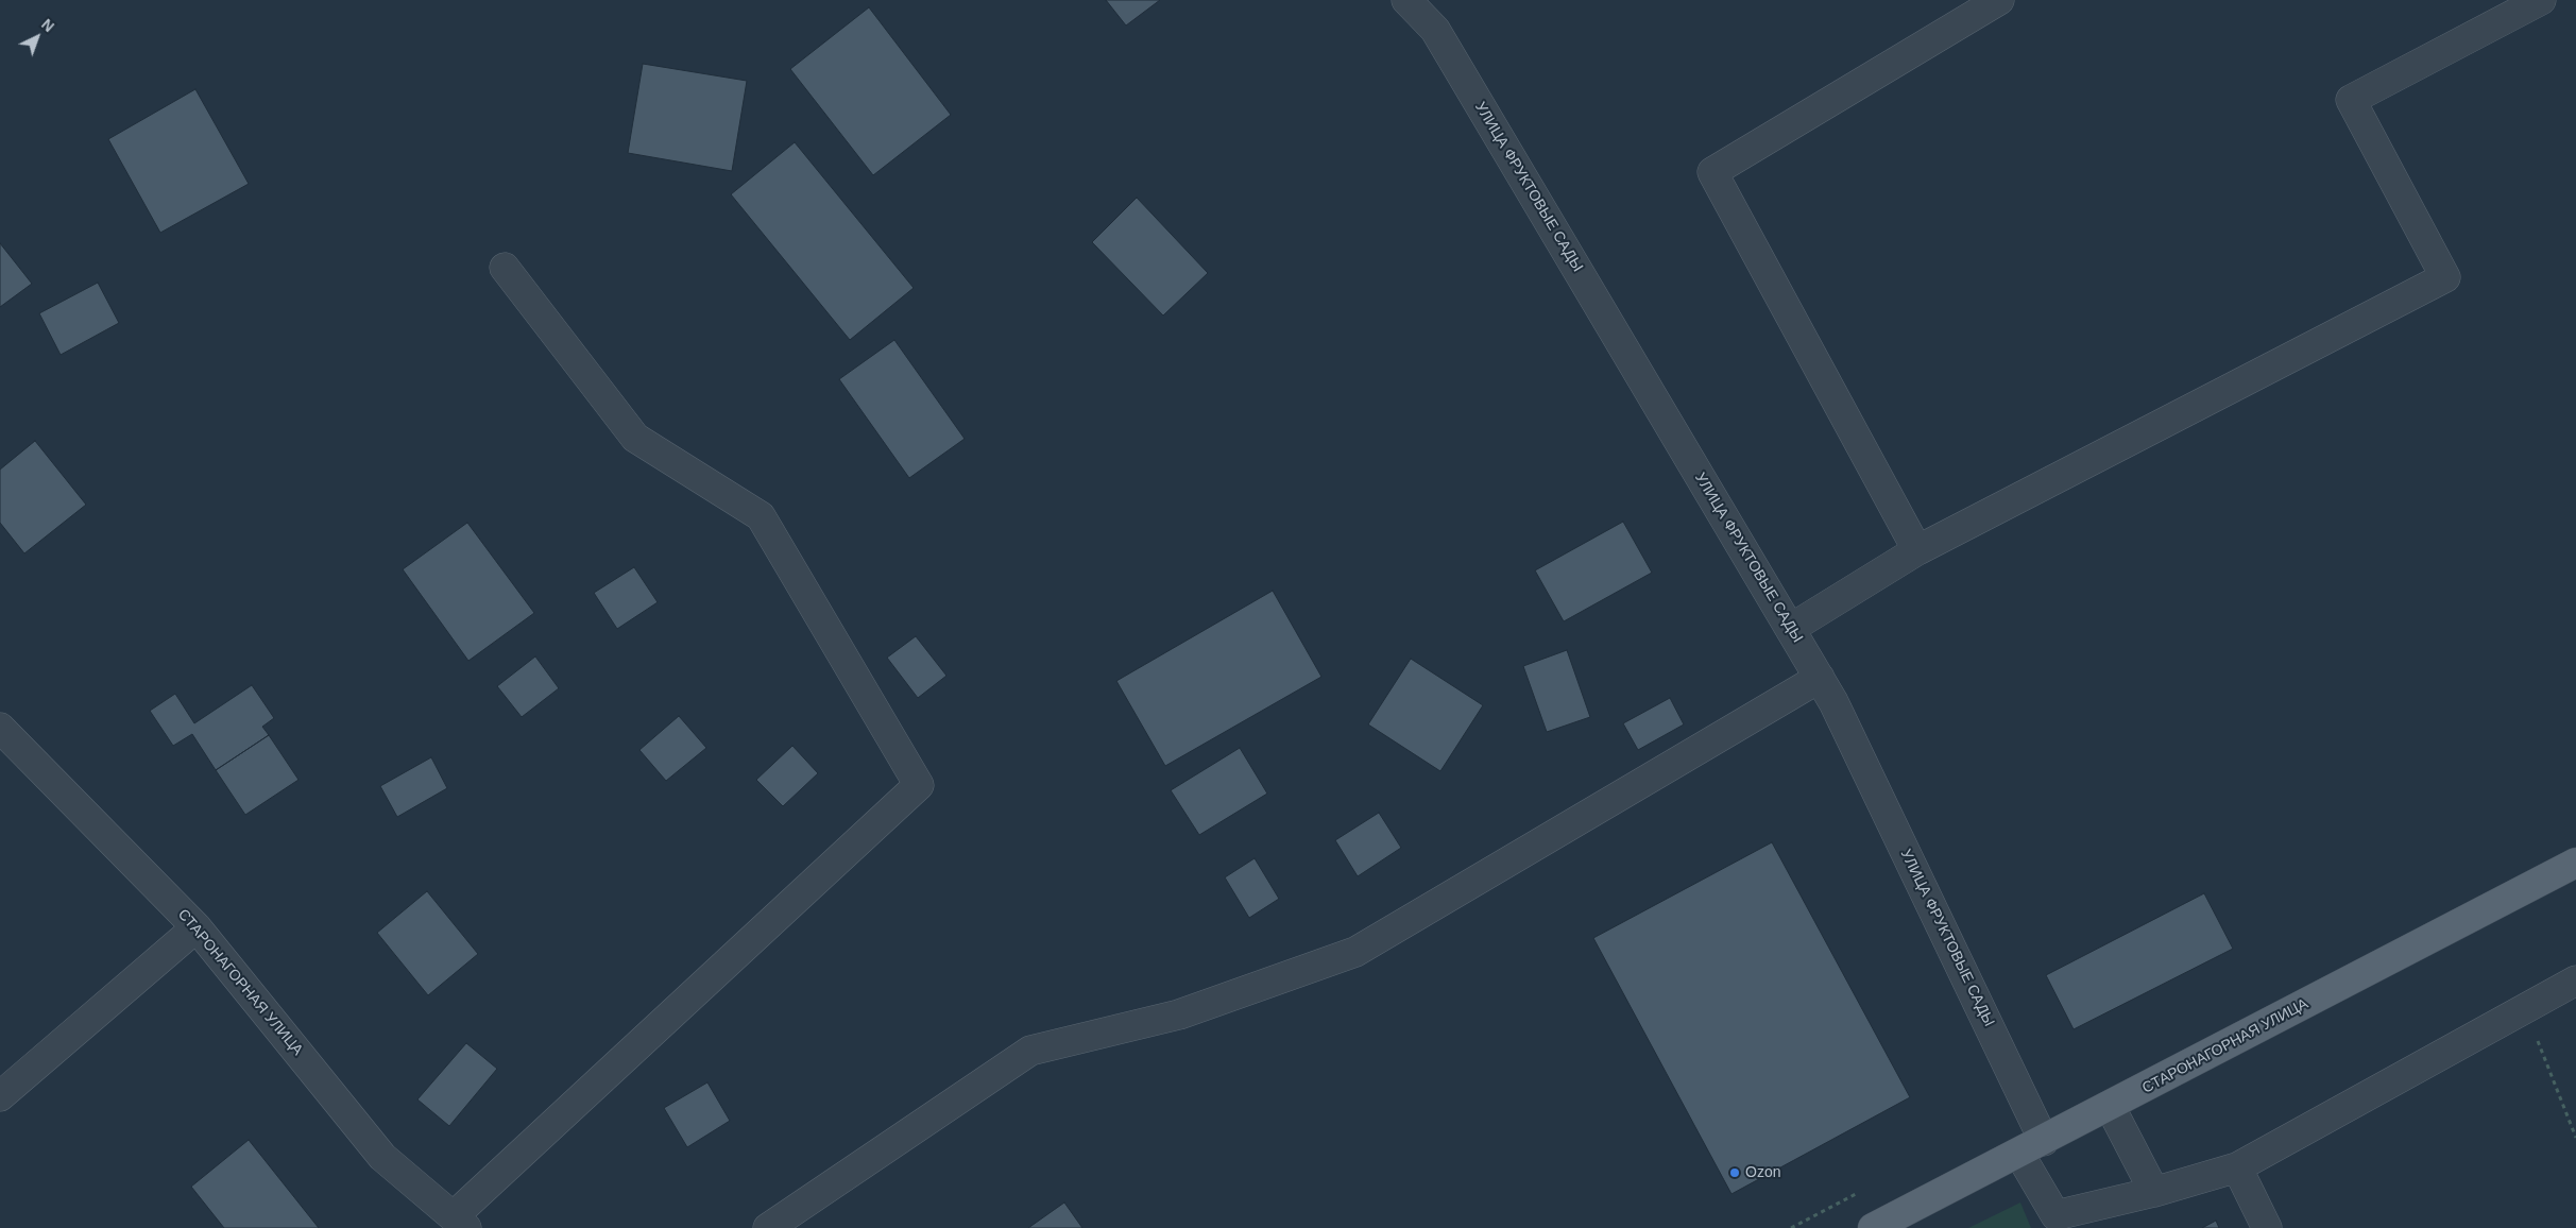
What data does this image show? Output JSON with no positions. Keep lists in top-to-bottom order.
{
  "streets": {
    "main road": ["СТАРОНАГОРНАЯ УЛИЦА"],
    "street": ["УЛИЦА ФРУКТОВЫЕ САДЫ"]
  },
  "crossings": [
    ["УЛИЦА ФРУКТОВЫЕ САДЫ", "СТАРОНАГОРНАЯ УЛИЦА"]
  ],
  "places": ["Ozon"],
  "north": "top right"
}
